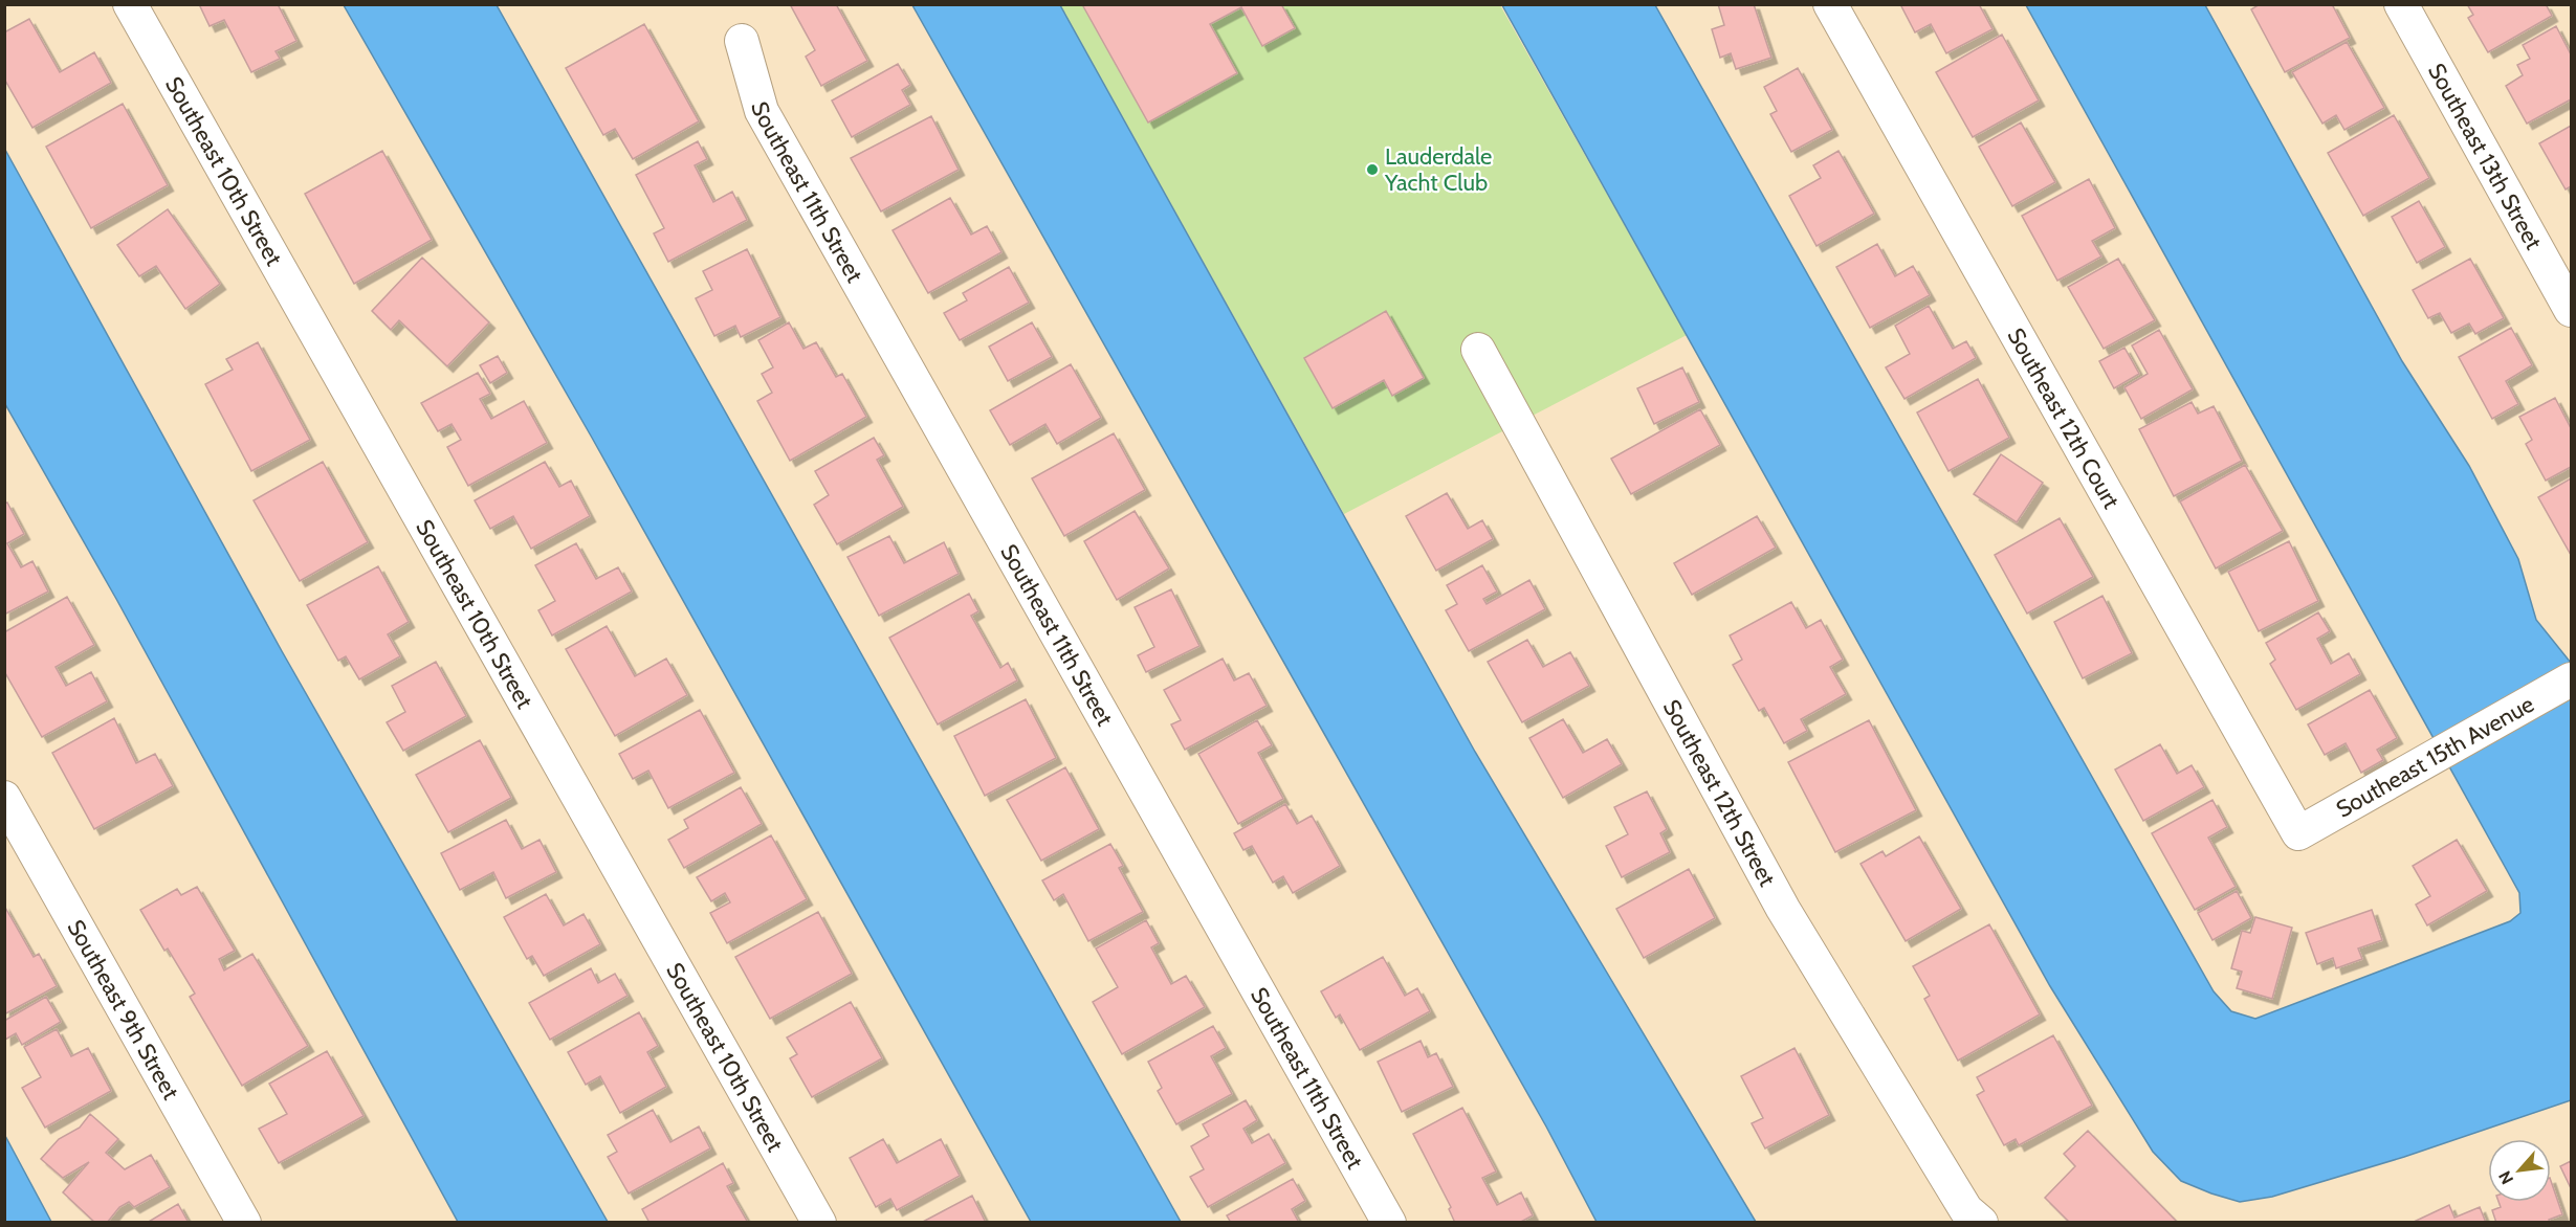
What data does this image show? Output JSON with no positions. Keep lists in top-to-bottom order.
{
  "streets": {
    "street": [
      "Southeast 13th Street",
      "Southeast 10th Street",
      "Southeast 11th Street",
      "Southeast 12th Court",
      "Southeast 15th Avenue",
      "Southeast 12th Street",
      "Southeast 9th Street"
    ]
  },
  "crossings": [
    ["Southeast 12th Court", "Southeast 15th Avenue"]
  ],
  "places": ["Lauderdale Yacht Club"],
  "north": "bottom left"
}
